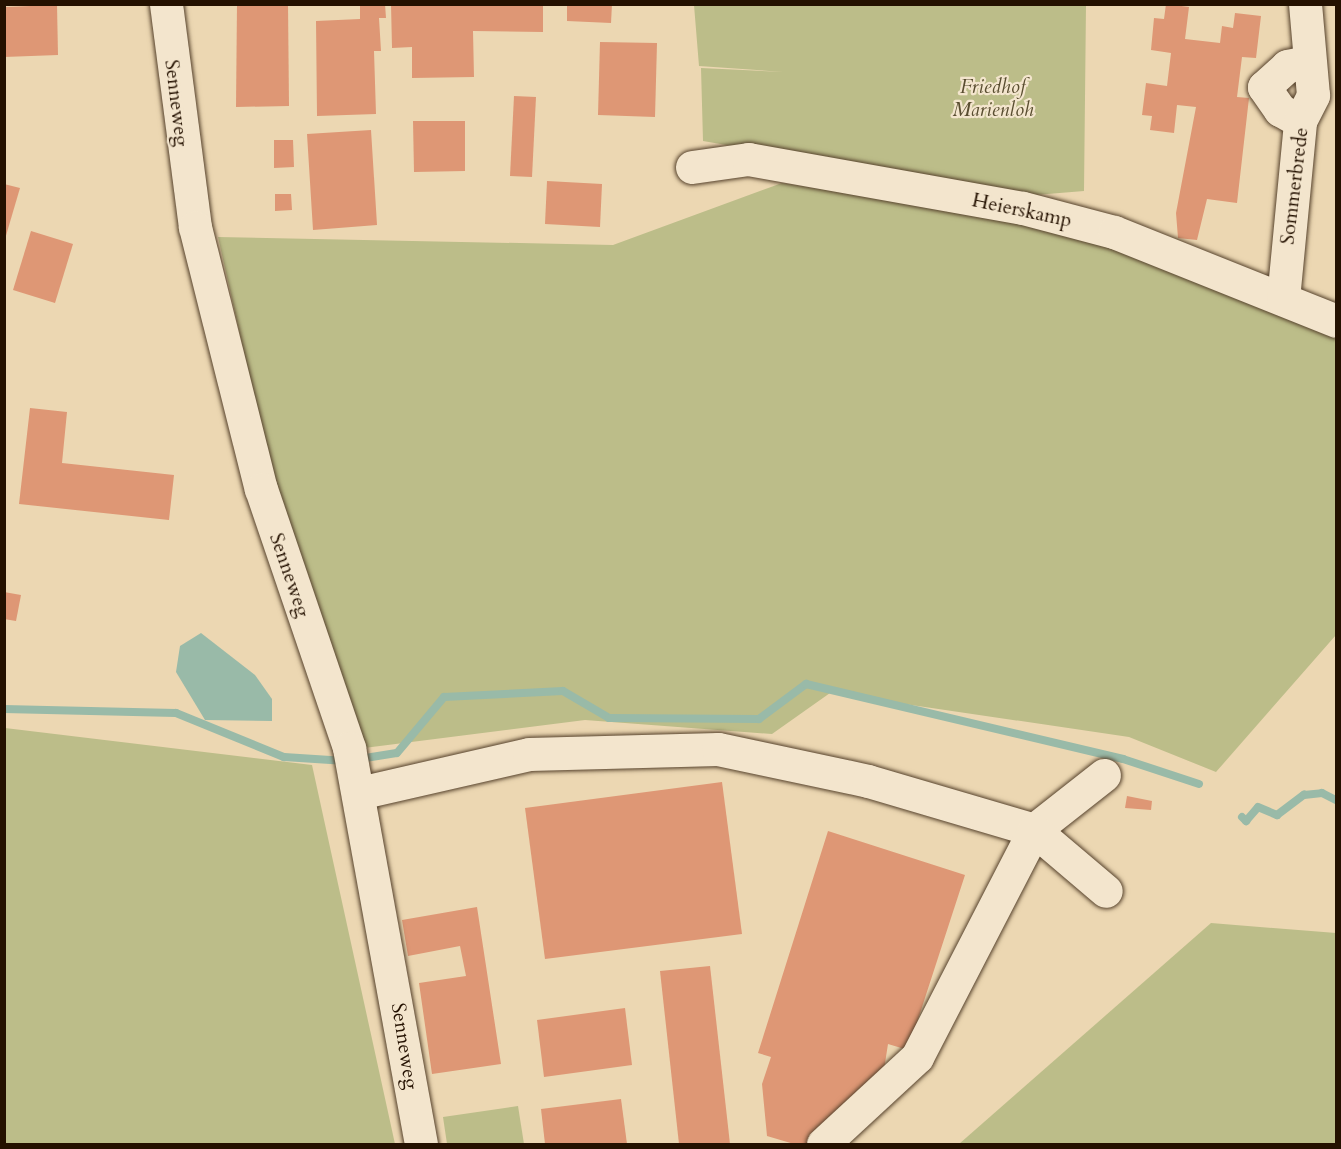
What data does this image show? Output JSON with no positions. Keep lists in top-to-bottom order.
{
  "streets": {
    "street": ["Senneweg", "Sommerbrede", "Heierskamp"]
  },
  "crossings": [
    ["Sommerbrede", "Heierskamp"]
  ],
  "parks": ["Friedhof Marienloh"]
}
